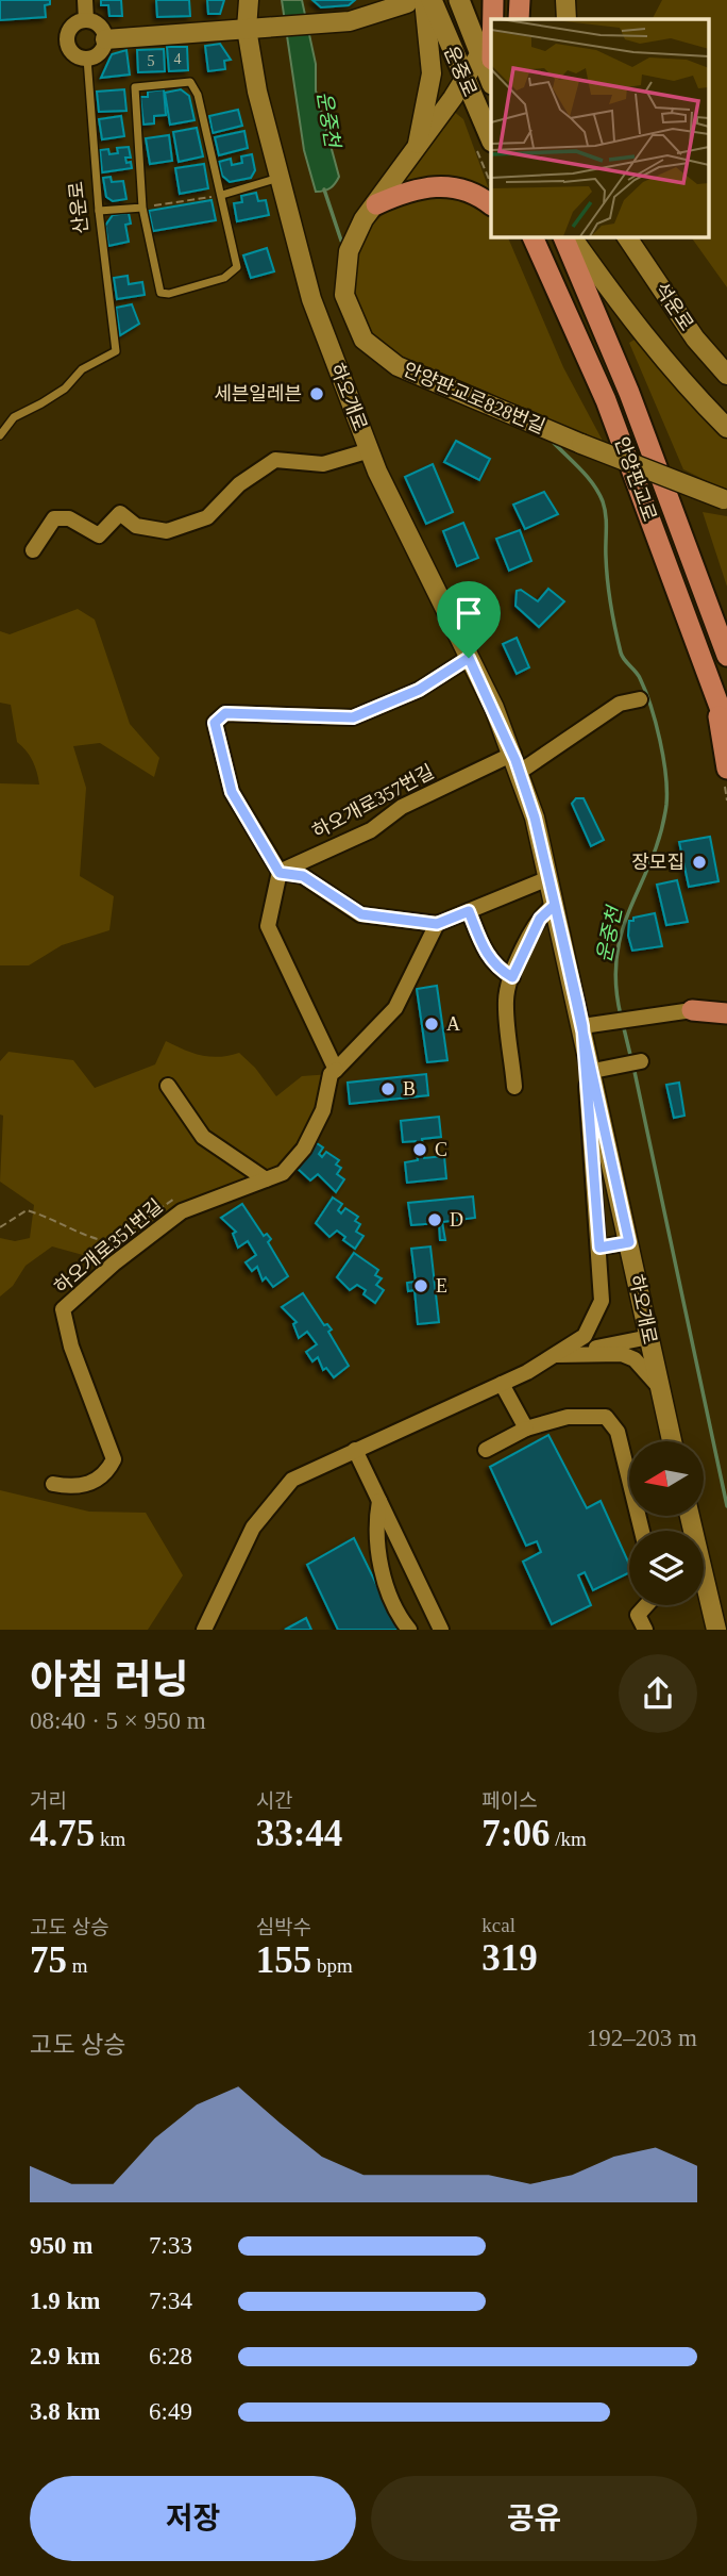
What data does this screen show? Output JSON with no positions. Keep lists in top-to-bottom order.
{
  "streets": {
    "main road": ["운중로", "안양판교로"],
    "street": [
      "석운로",
      "하오개로",
      "안양판교로828번길",
      "하오개로357번길",
      "하오개로351번길"
    ],
    "lane": ["산운로"]
  },
  "crossings": [
    ["운중로", "안양판교로828번길"],
    ["하오개로", "하오개로357번길"]
  ],
  "water": ["운중천"],
  "places": [
    "세븐일레븐",
    "장모집",
    "A",
    "B",
    "C",
    "D",
    "E"
  ],
  "house_numbers": ["4", "5"],
  "north": "left",
  "page": {
    "heading": ["아침 러닝", "08:40 · 5 × 950 m"],
    "stats": [
      ["거리", "4.75 km"],
      ["시간", "33:44"],
      ["페이스", "7:06 /km"],
      ["고도 상승", "75 m"],
      ["심박수", "155 bpm"],
      ["kcal", "319"]
    ],
    "chart": ["고도 상승", "192–203 m"],
    "list": [
      {
        "name": "950 m",
        "note": "7:33"
      },
      {
        "name": "1.9 km",
        "note": "7:34"
      },
      {
        "name": "2.9 km",
        "note": "6:28"
      },
      {
        "name": "3.8 km",
        "note": "6:49"
      }
    ],
    "buttons": ["저장", "공유"]
  }
}
